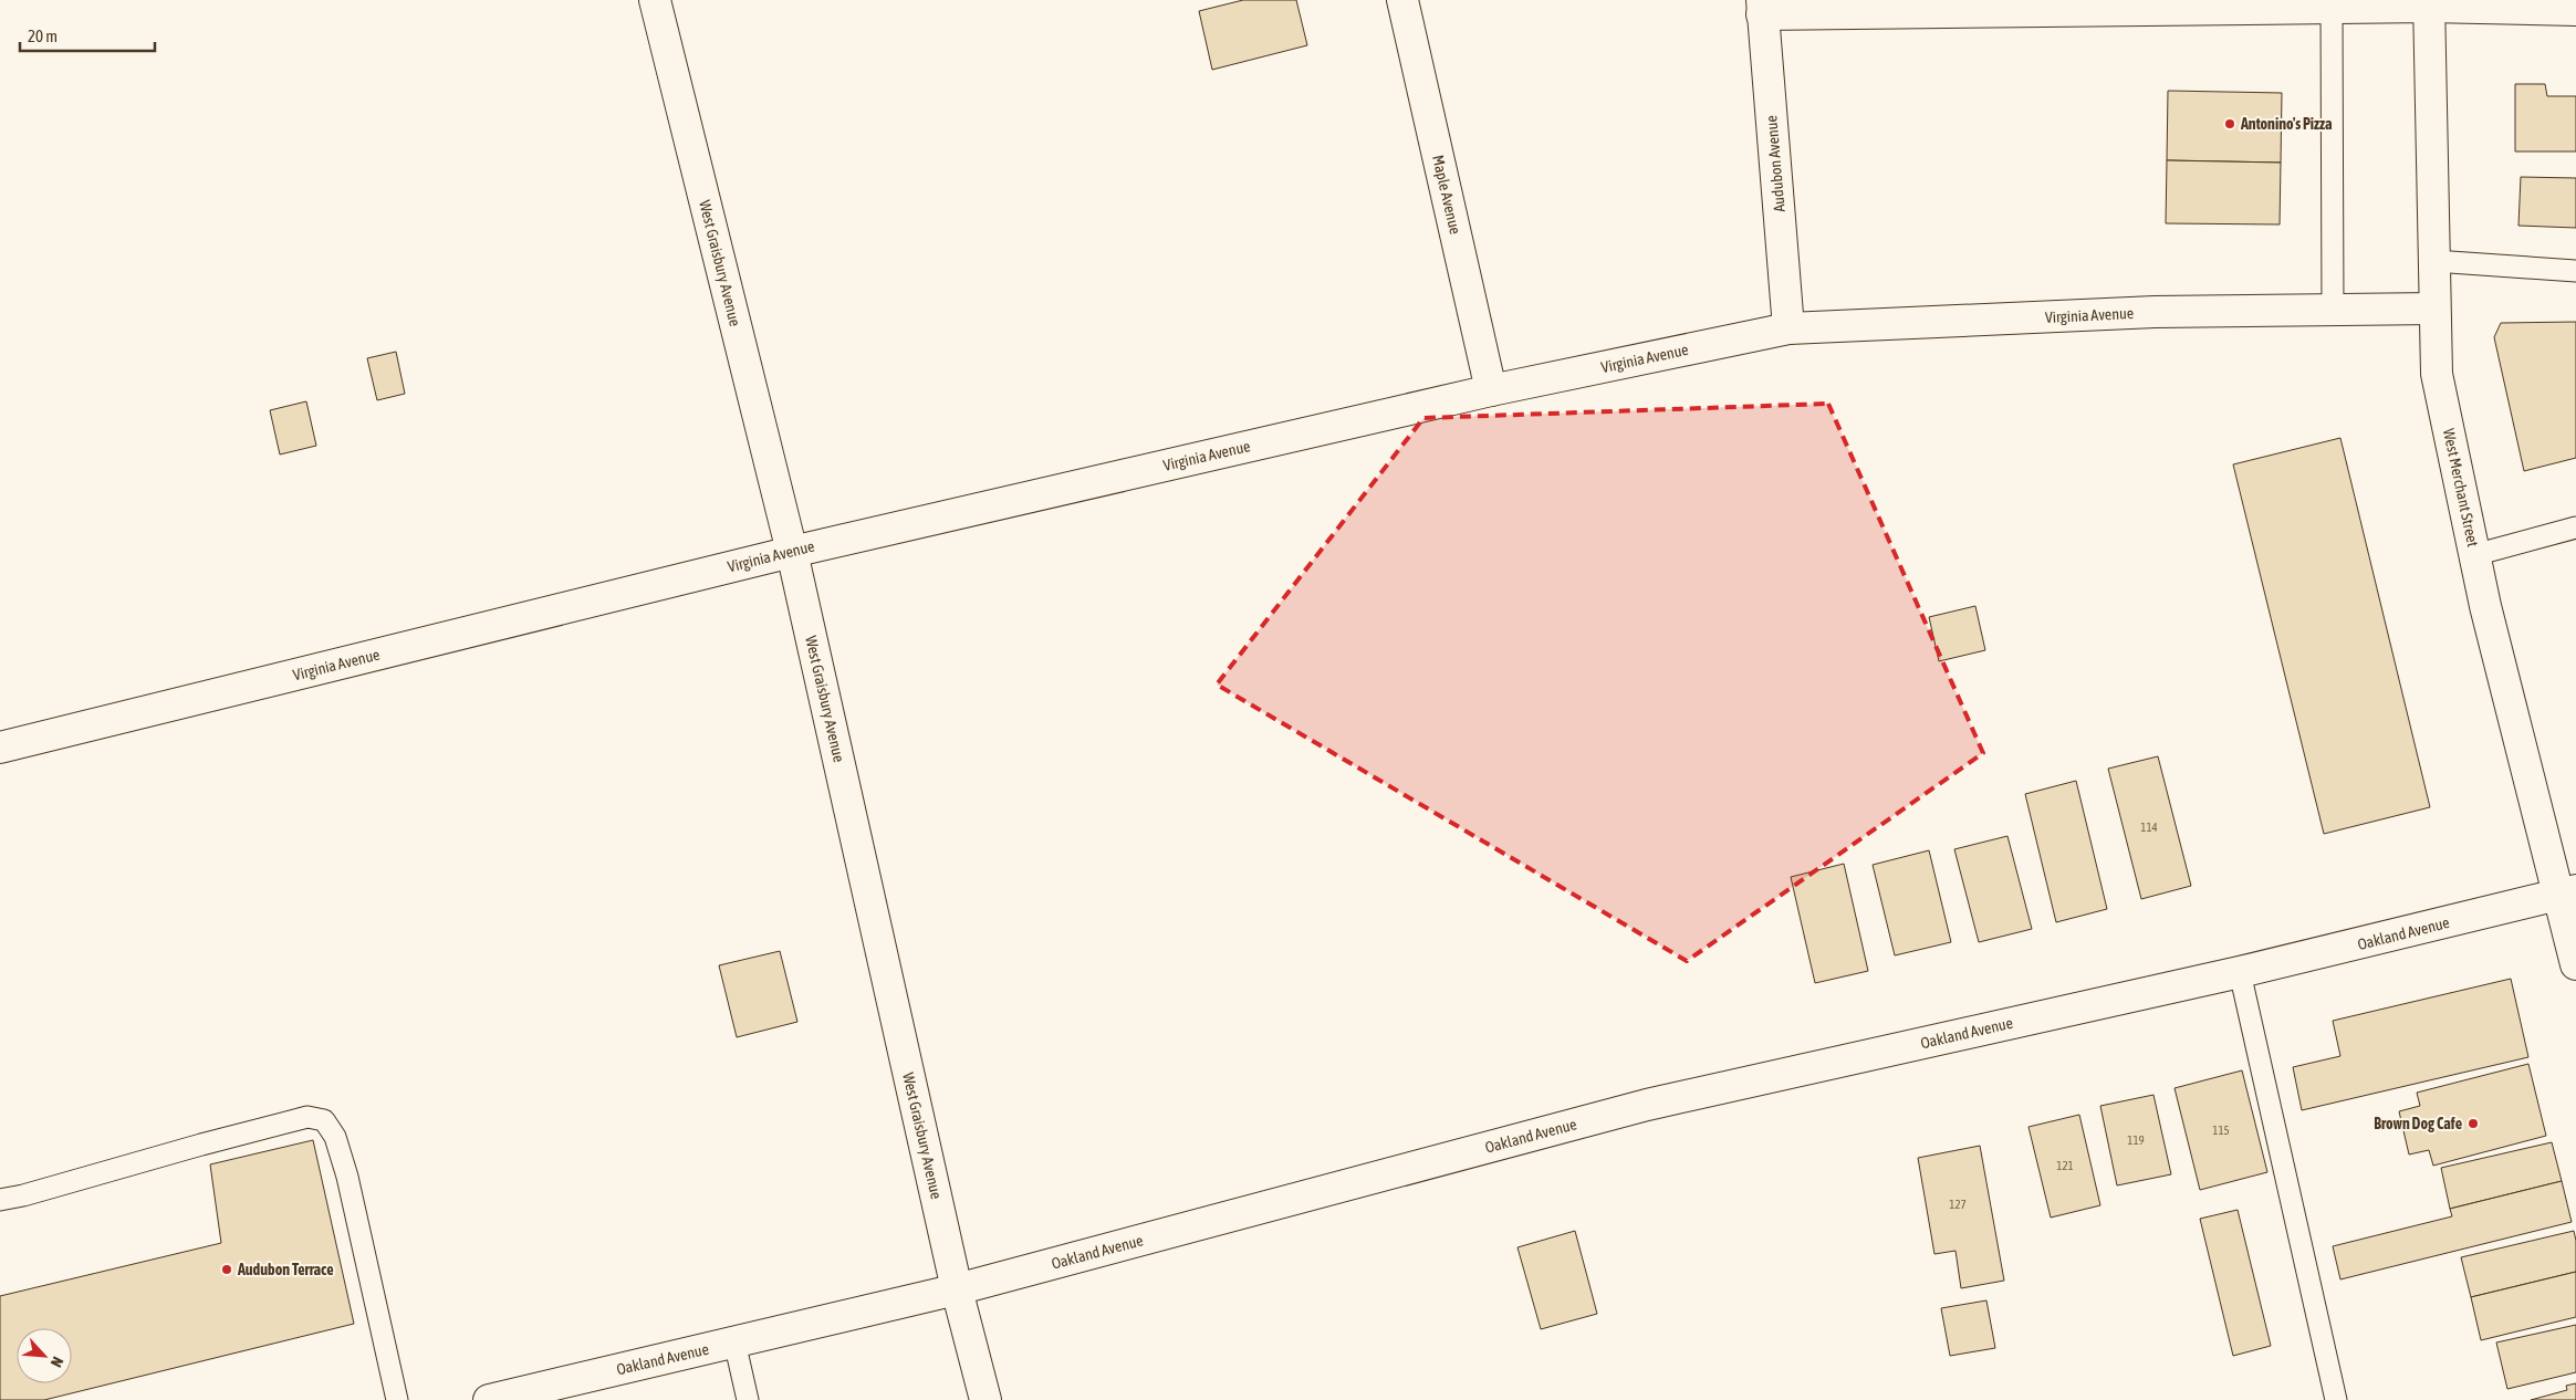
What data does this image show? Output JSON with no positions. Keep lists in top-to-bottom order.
{
  "streets": {
    "street": [
      "Audubon Avenue",
      "Maple Avenue",
      "West Graisbury Avenue",
      "Virginia Avenue",
      "West Merchant Street",
      "Oakland Avenue"
    ]
  },
  "crossings": [
    ["Audubon Avenue", "Virginia Avenue"],
    ["Maple Avenue", "Virginia Avenue"],
    ["West Graisbury Avenue", "Virginia Avenue"],
    ["West Graisbury Avenue", "Oakland Avenue"],
    ["Virginia Avenue", "West Merchant Street"],
    ["West Merchant Street", "Oakland Avenue"]
  ],
  "places": ["Antonino's Pizza", "Brown Dog Cafe", "Audubon Terrace"],
  "house_numbers": [
    "114",
    "115",
    "119",
    "121",
    "127"
  ],
  "scale_bar": "20 m",
  "north": "bottom right"
}
